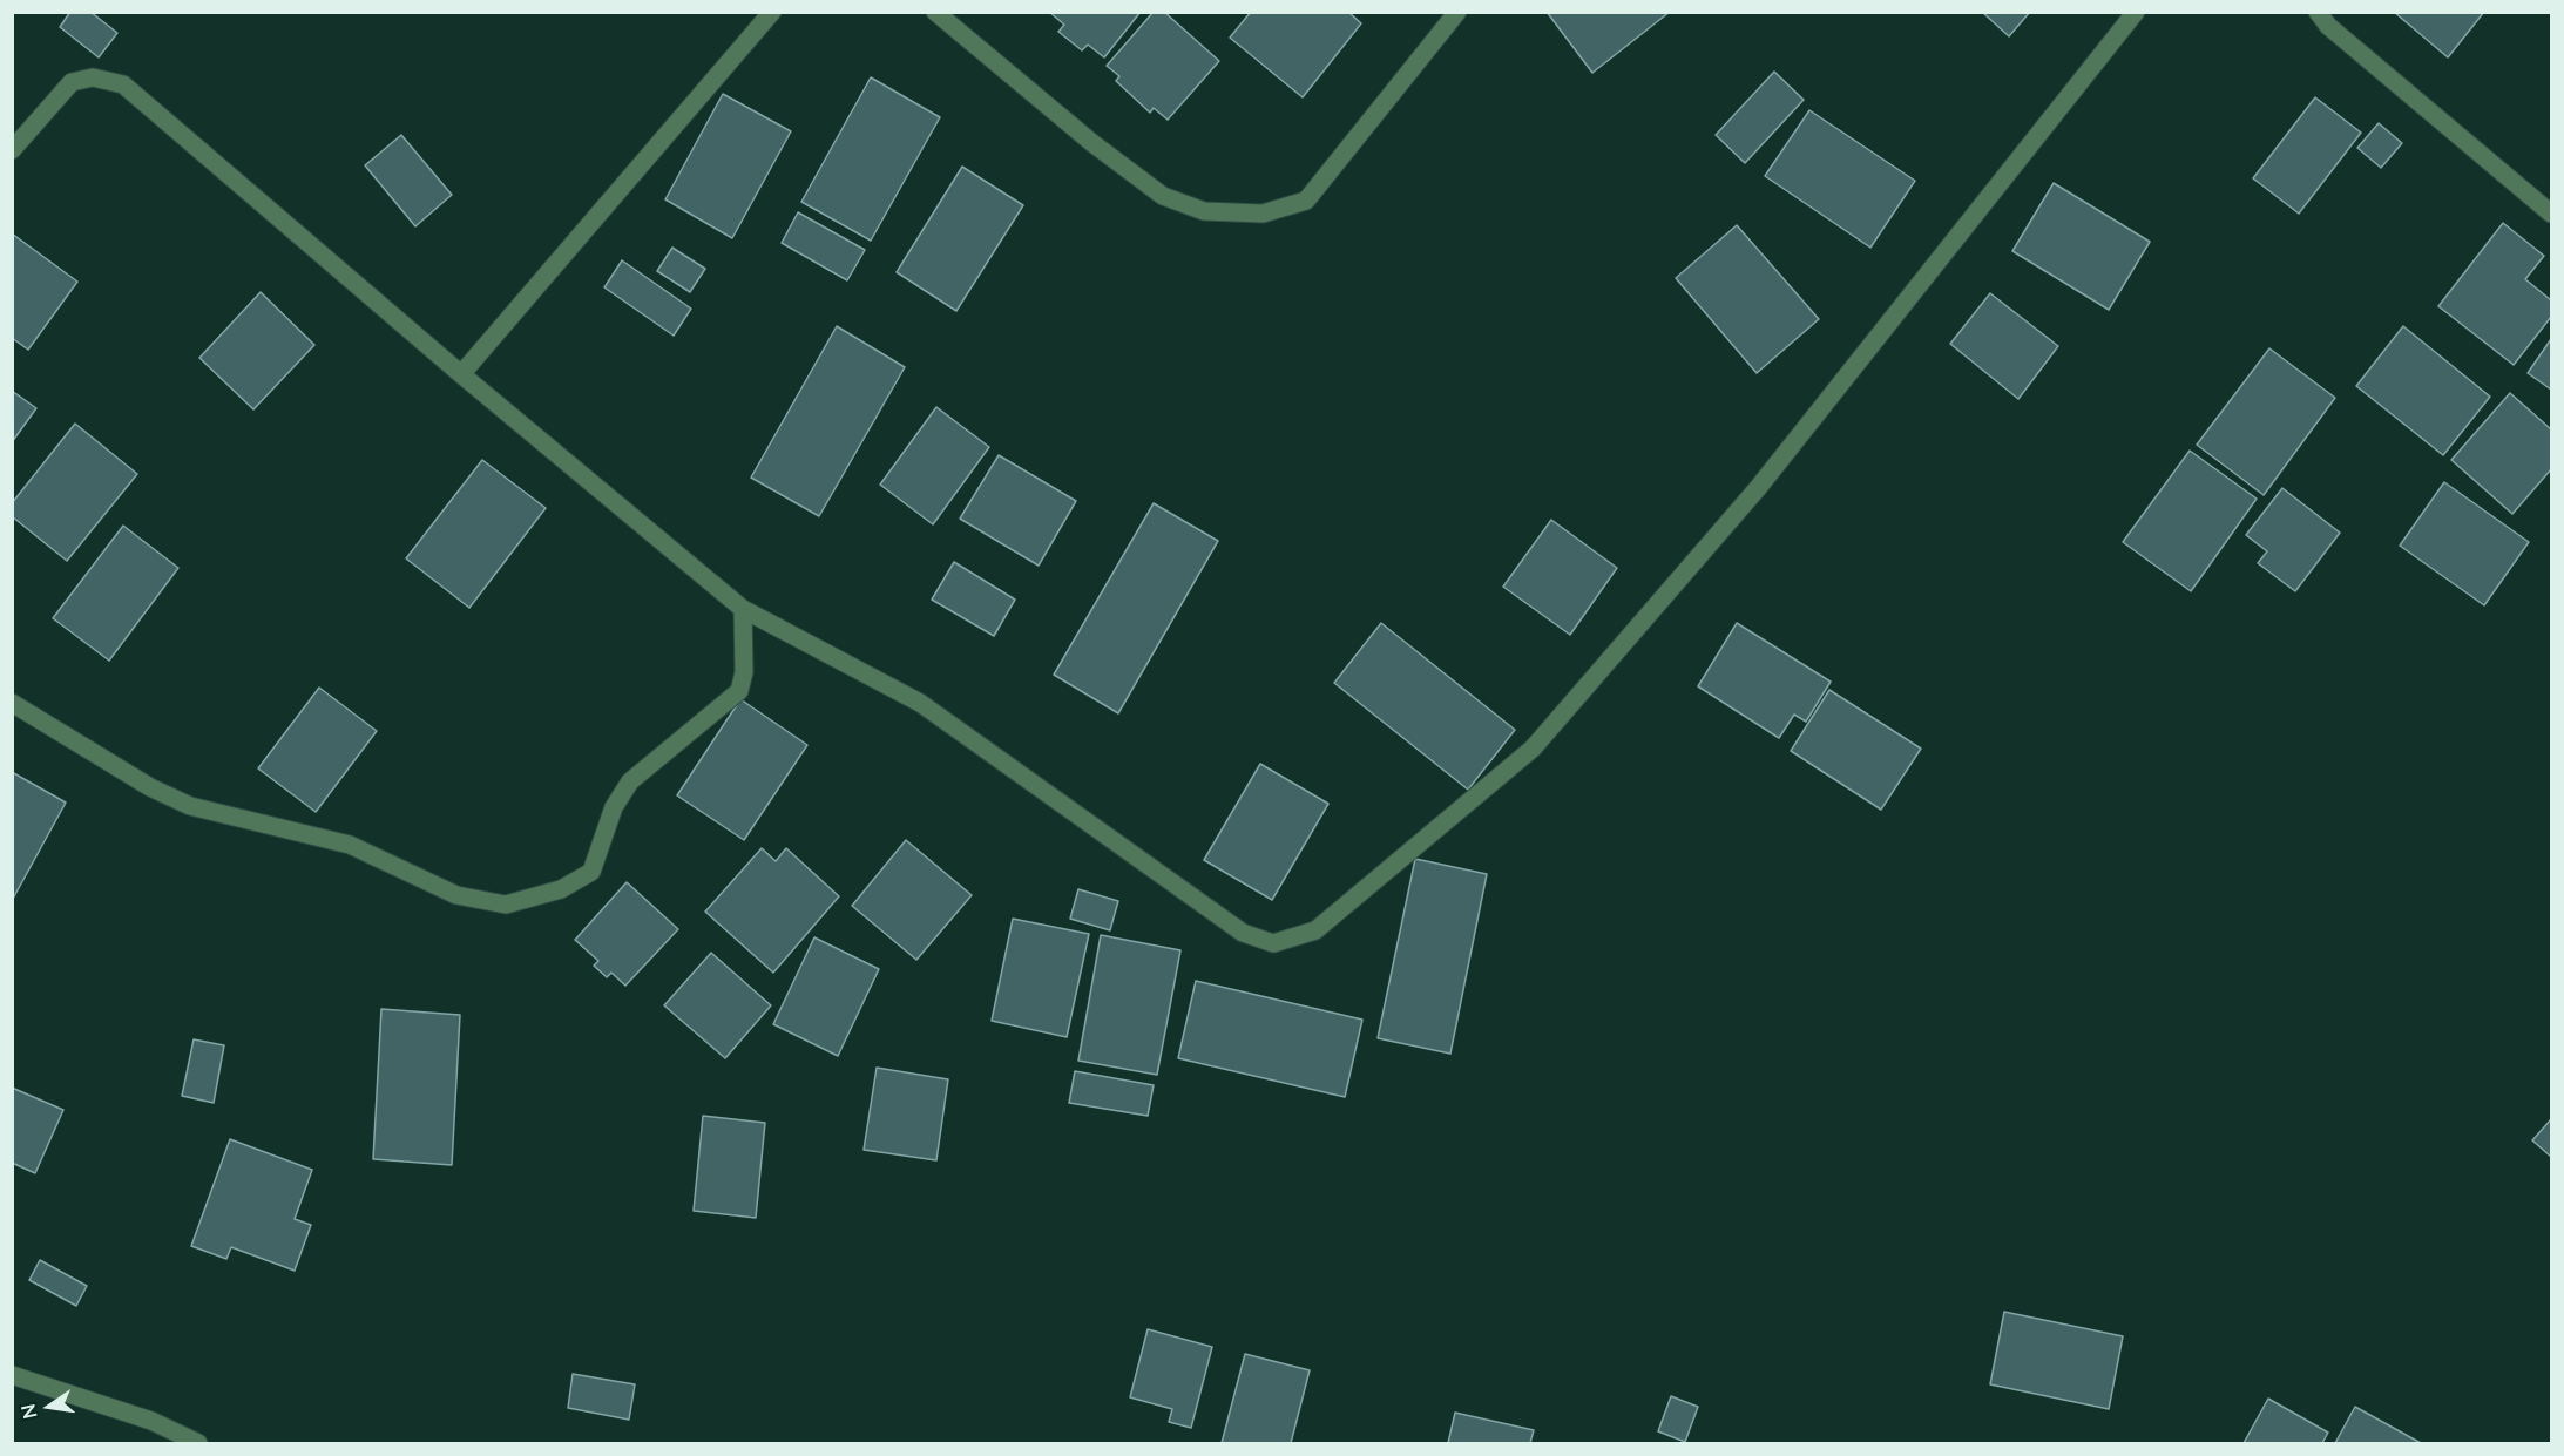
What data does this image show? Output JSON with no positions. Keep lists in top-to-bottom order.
{
  "north": "left"
}
